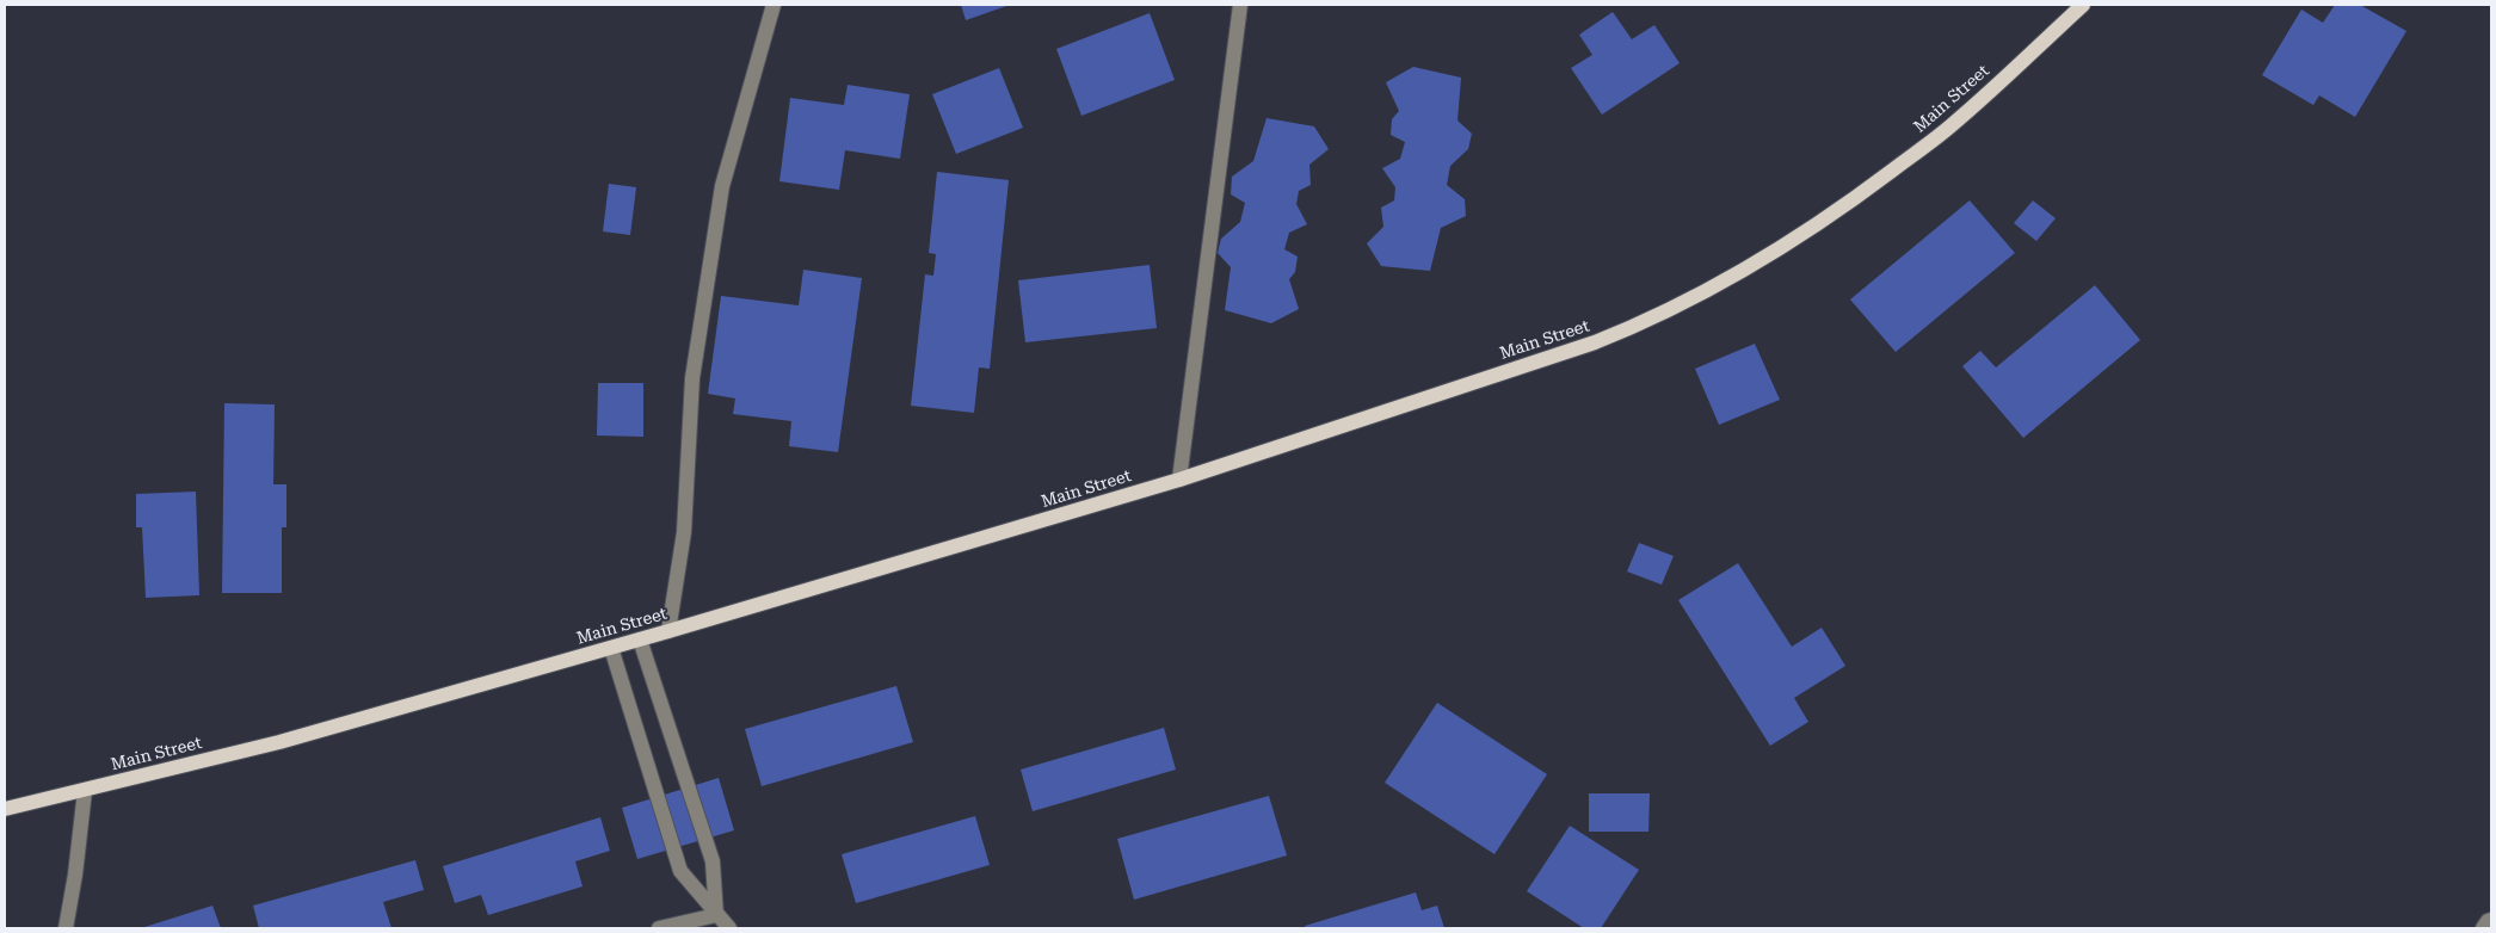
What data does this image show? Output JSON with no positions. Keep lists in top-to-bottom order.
{
  "streets": {
    "main road": ["Main Street"]
  }
}
